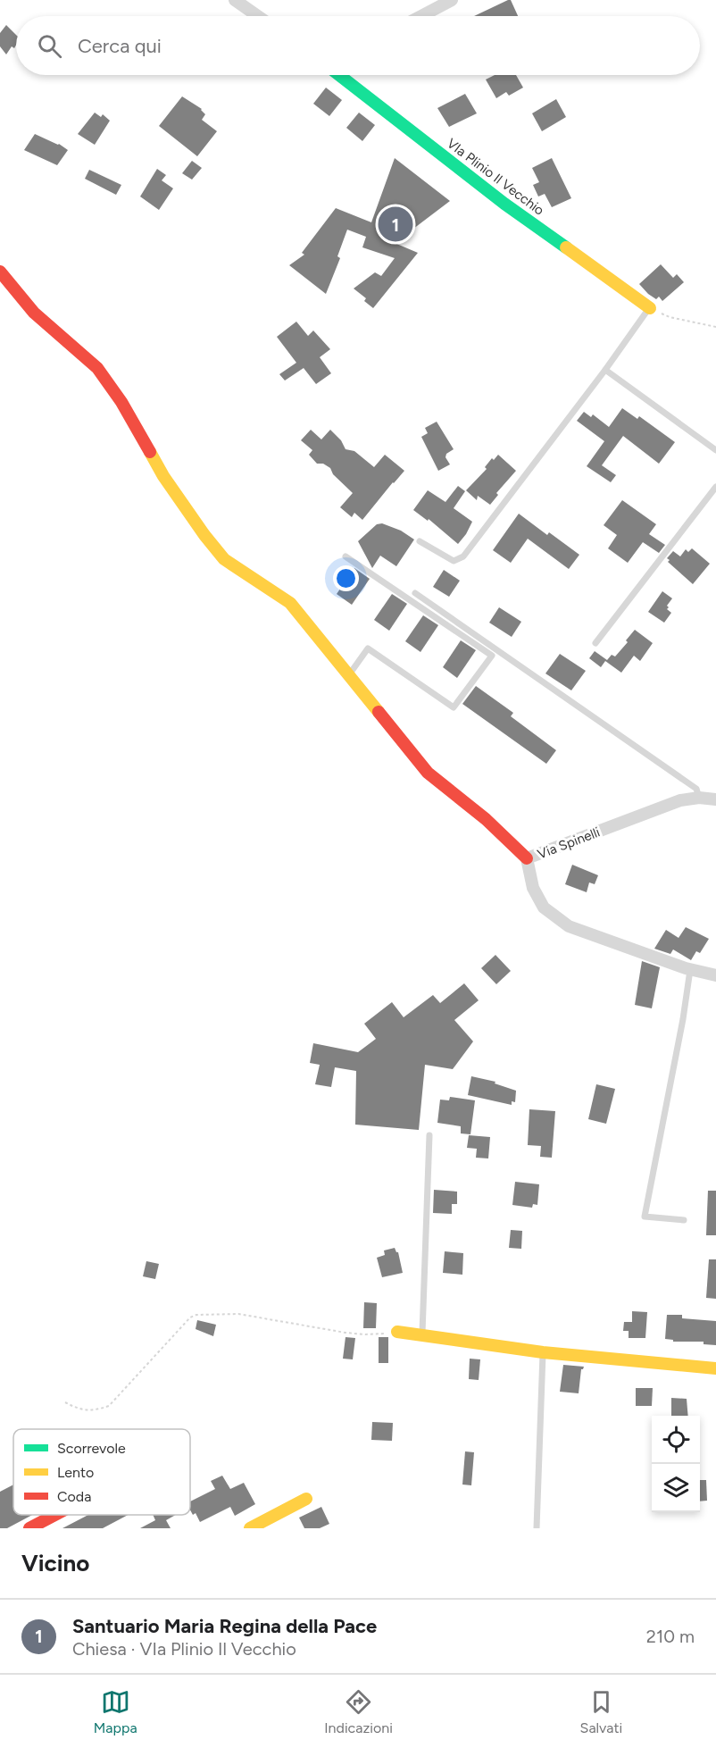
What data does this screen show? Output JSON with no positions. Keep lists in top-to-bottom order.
{
  "streets": {
    "street": ["VIa Plinio Il Vecchio", "Via Spinelli"]
  },
  "legend": ["Scorrevole", "Lento", "Coda"],
  "page": {
    "search": "Cerca qui",
    "pins": "1",
    "heading": "Vicino",
    "list": [
      {
        "mark": "1",
        "name": "Santuario Maria Regina della Pace",
        "note": "Chiesa · VIa Plinio Il Vecchio",
        "value": "210 m"
      }
    ],
    "nav": ["Mappa", "Indicazioni", "Salvati"]
  }
}
